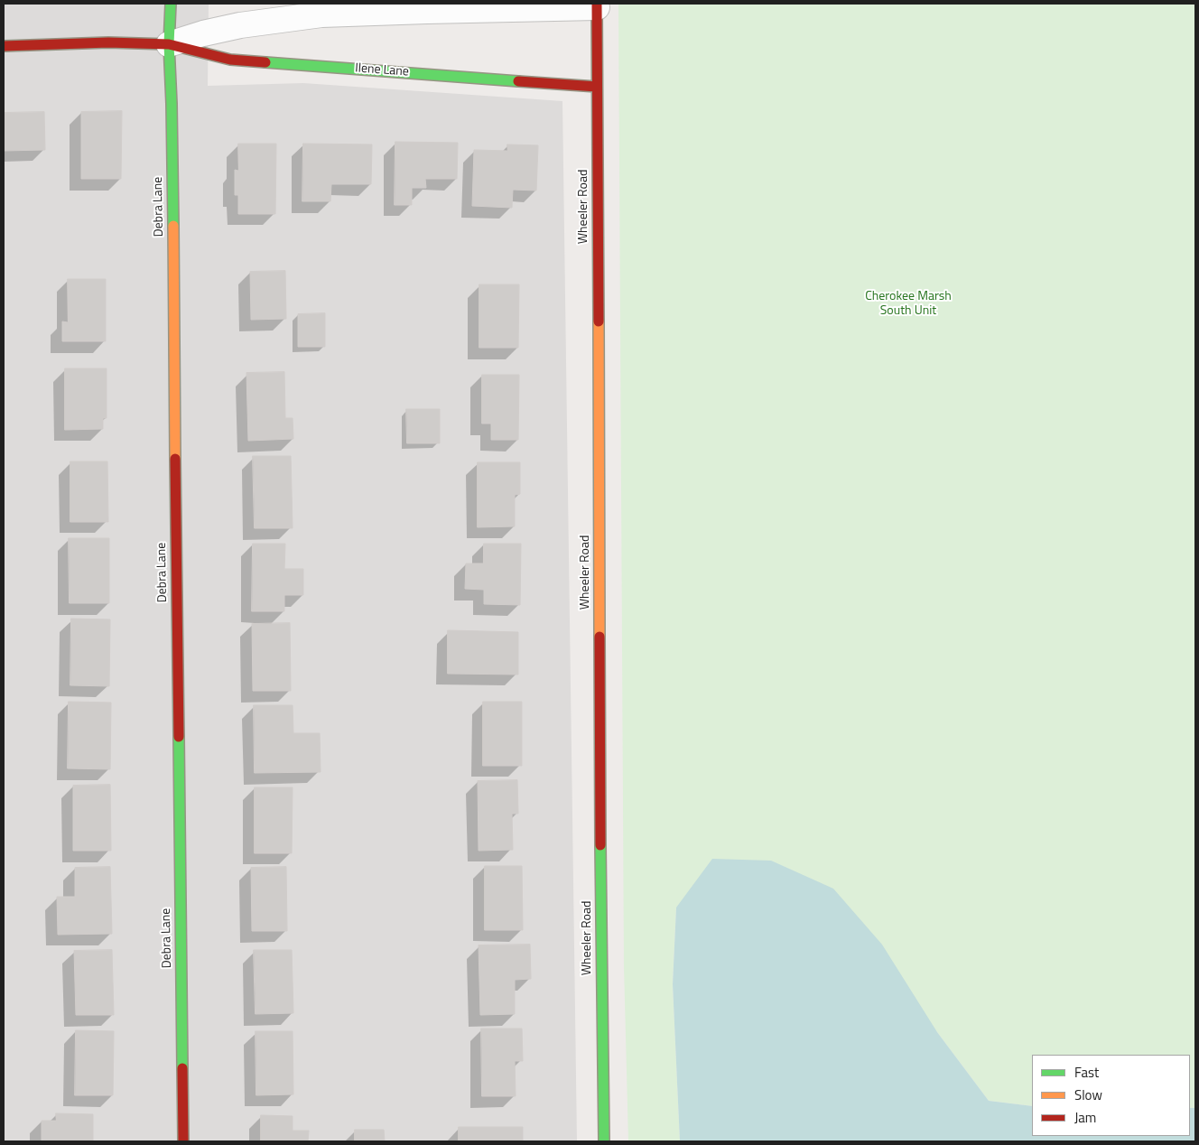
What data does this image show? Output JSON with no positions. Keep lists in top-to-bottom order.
{
  "streets": {
    "street": ["Ilene Lane", "Debra Lane", "Wheeler Road"]
  },
  "crossings": [
    ["Ilene Lane", "Debra Lane"],
    ["Ilene Lane", "Wheeler Road"]
  ],
  "parks": ["Cherokee Marsh South Unit"],
  "legend": ["Fast", "Slow", "Jam"]
}
